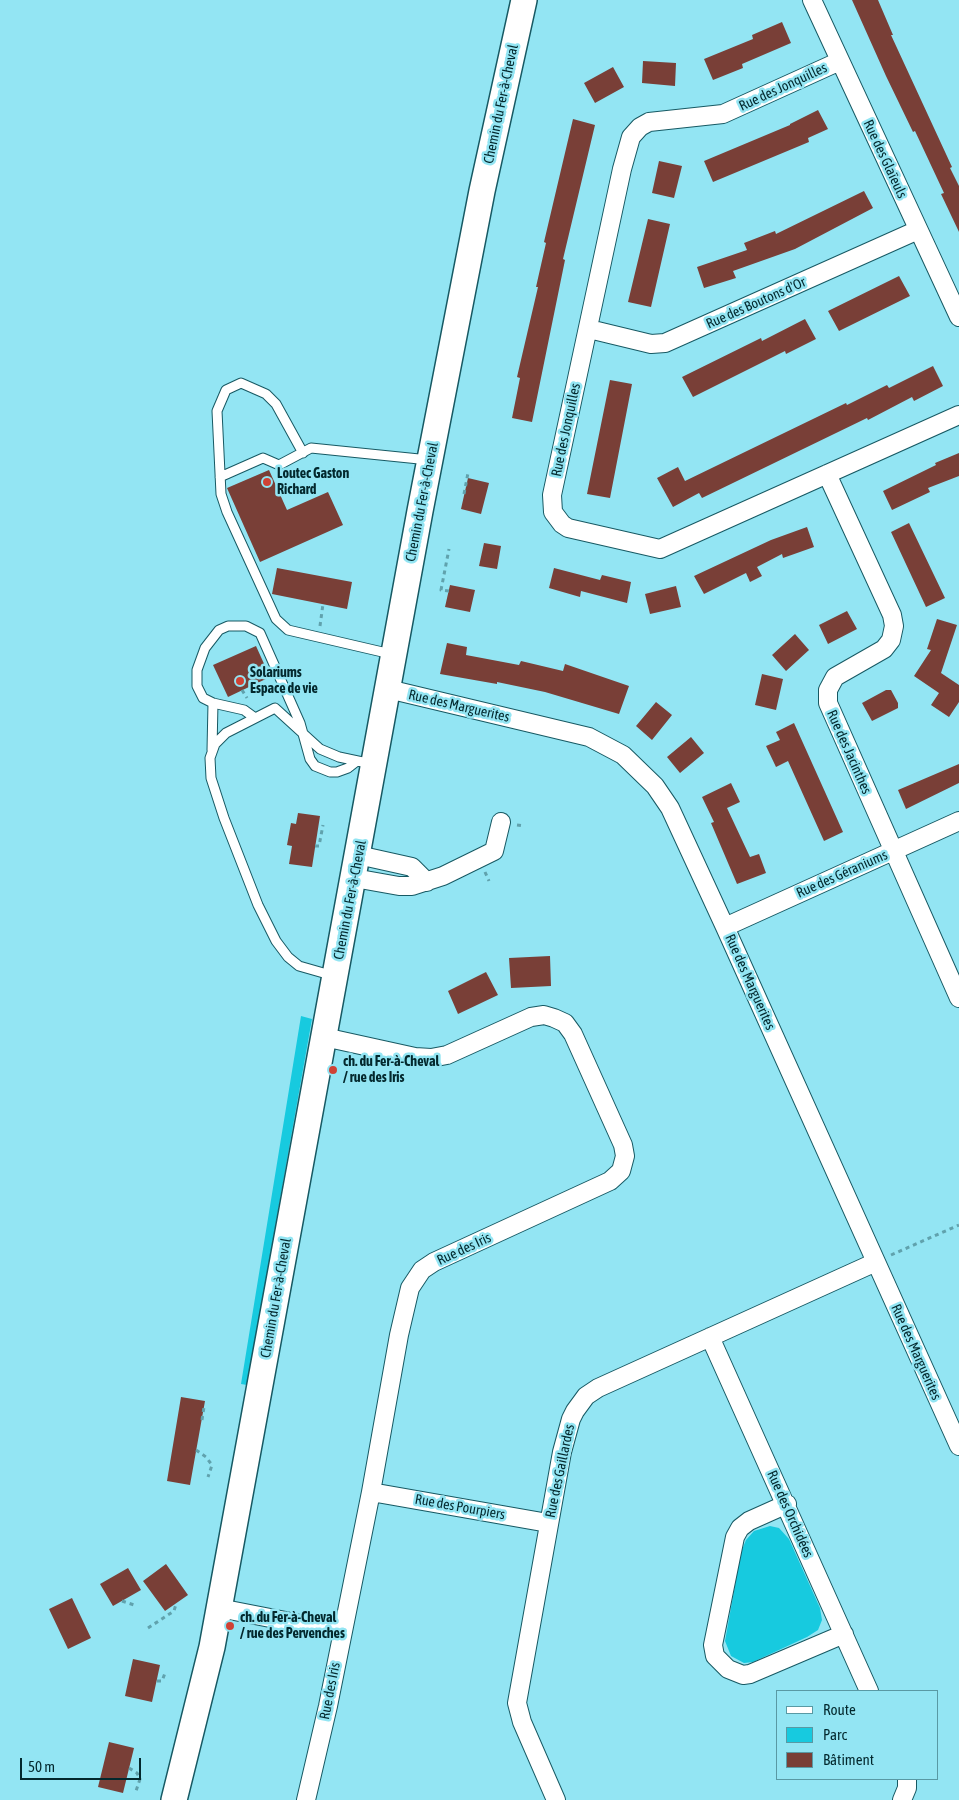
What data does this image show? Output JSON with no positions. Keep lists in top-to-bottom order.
{
  "streets": {
    "street": [
      "Rue des Jonquilles",
      "Chemin du Fer-à-Cheval",
      "Rue des Glaïeuls",
      "Rue des Boutons d'Or",
      "Rue des Marguerites",
      "Rue des Jacinthes",
      "Rue des Géraniums",
      "Rue des Iris",
      "Rue des Gaillardes",
      "Rue des Pourpiers",
      "Rue des Orchidées"
    ]
  },
  "crossings": [
    ["Rue des Jonquilles", "Rue des Glaïeuls"],
    ["Rue des Jonquilles", "Rue des Boutons d'Or"],
    ["Rue des Jonquilles", "Rue des Jacinthes"],
    ["Chemin du Fer-à-Cheval", "Rue des Marguerites"],
    ["Chemin du Fer-à-Cheval", "Rue des Iris"],
    ["Rue des Glaïeuls", "Rue des Boutons d'Or"],
    ["Rue des Marguerites", "Rue des Géraniums"],
    ["Rue des Marguerites", "Rue des Gaillardes"],
    ["Rue des Jacinthes", "Rue des Géraniums"],
    ["Rue des Iris", "Rue des Pourpiers"],
    ["Rue des Gaillardes", "Rue des Pourpiers"],
    ["Rue des Gaillardes", "Rue des Orchidées"]
  ],
  "places": [
    "Loutec Gaston Richard",
    "Solariums Espace de vie",
    "ch. du Fer-à-Cheval / rue des Iris",
    "ch. du Fer-à-Cheval / rue des Pervenches"
  ],
  "legend": ["Route", "Parc", "Bâtiment"],
  "scale_bar": "50 m"
}
